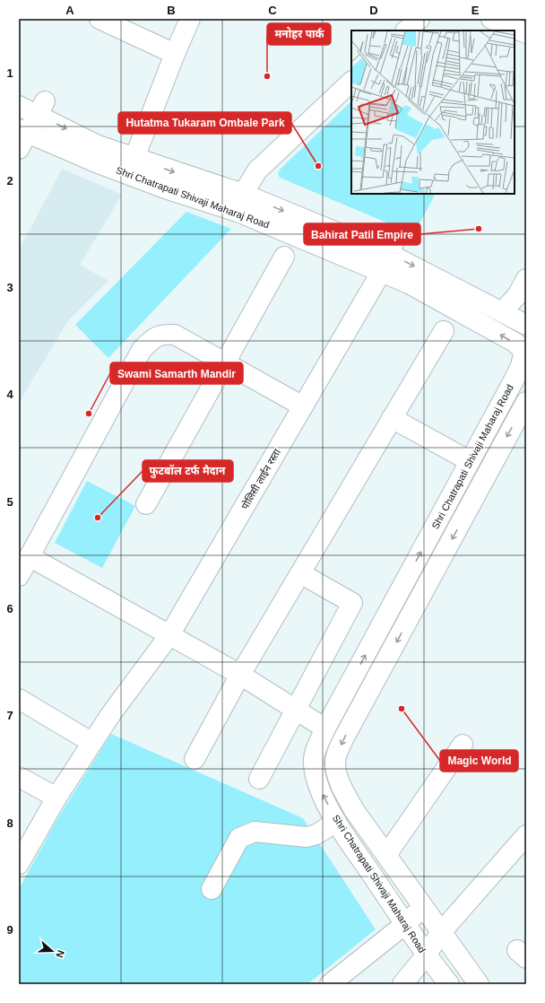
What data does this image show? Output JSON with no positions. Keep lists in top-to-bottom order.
{
  "streets": {
    "street": ["Shri Chatrapati Shivaji Maharaj Road", "पोलिसी लाईन रस्ता"]
  },
  "crossings": [
    ["Shri Chatrapati Shivaji Maharaj Road", "पोलिसी लाईन रस्ता"]
  ],
  "places": [
    "मनोहर पार्क",
    "Hutatma Tukaram Ombale Park",
    "Bahirat Patil Empire",
    "Swami Samarth Mandir",
    "फुटबॉल टर्फ मैदान",
    "Magic World"
  ],
  "north": "right",
  "grid": {
    "columns": [
      "A",
      "B",
      "C",
      "D",
      "E"
    ],
    "rows": [
      "1",
      "2",
      "3",
      "4",
      "5",
      "6",
      "7",
      "8",
      "9"
    ]
  }
}
